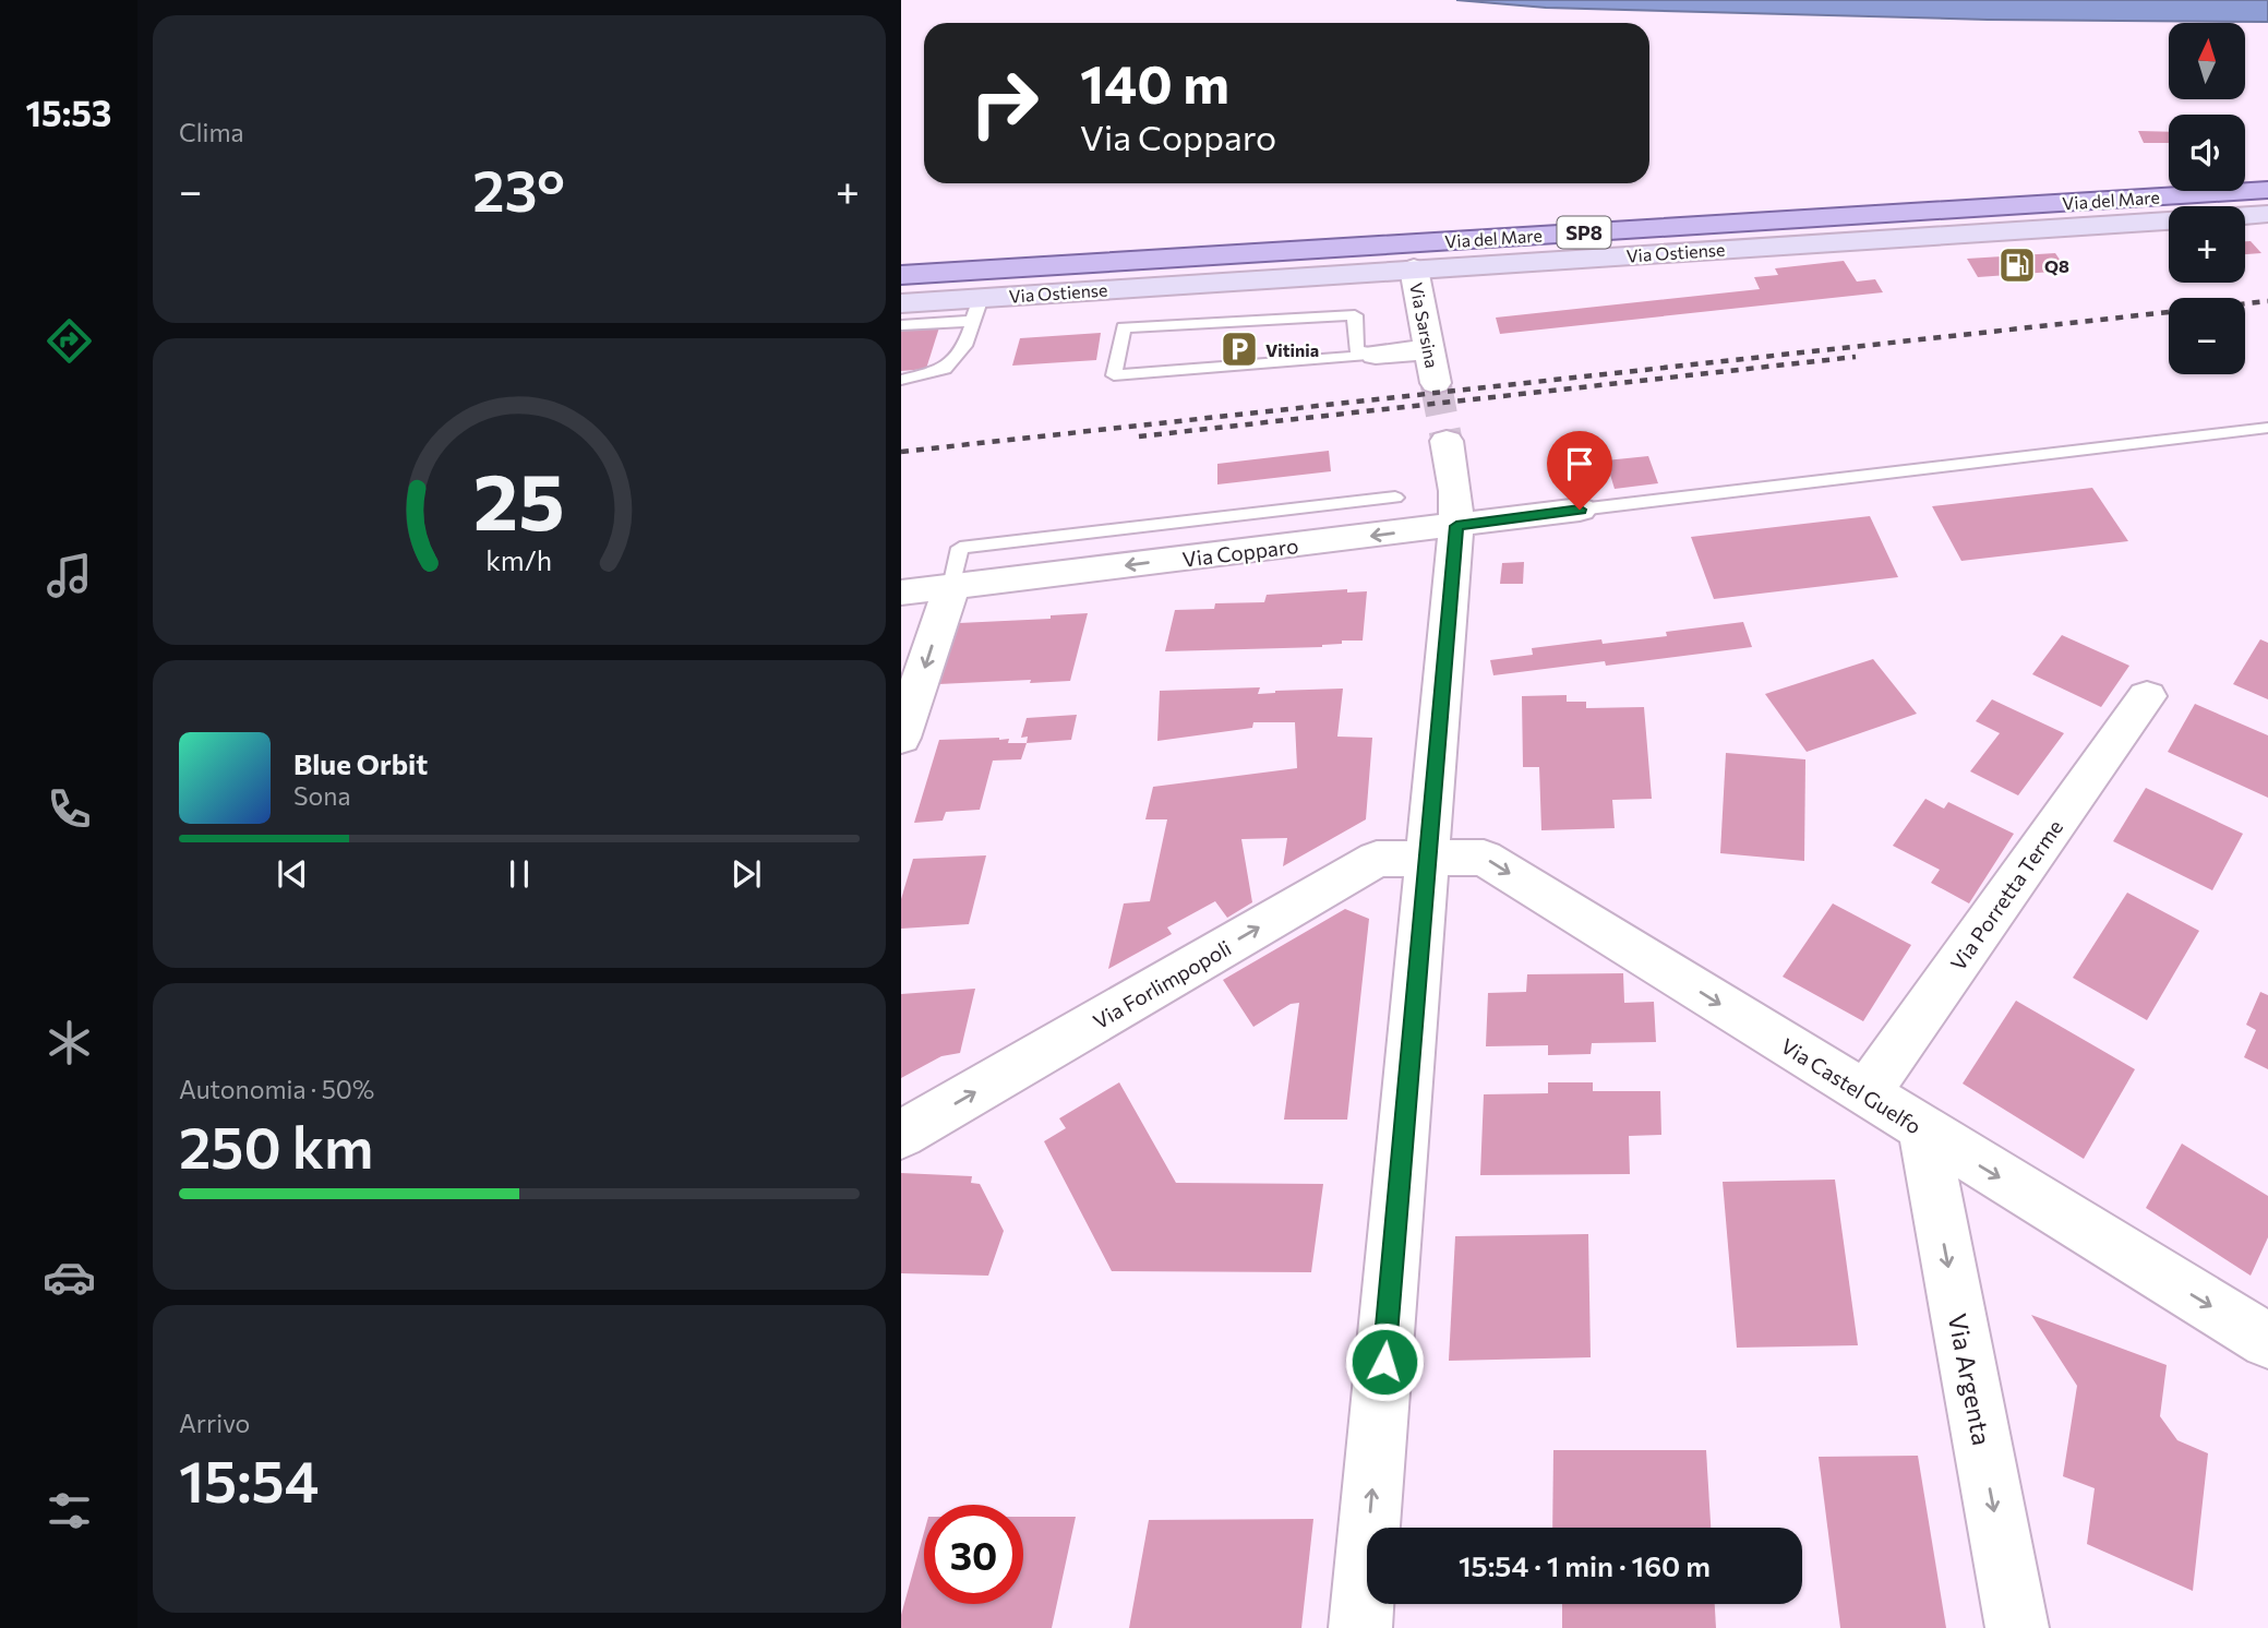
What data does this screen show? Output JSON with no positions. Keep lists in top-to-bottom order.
{
  "streets": {
    "main road": ["Via del Mare", "SP8", "Via Ostiense"],
    "street": [
      "Via Sarsina",
      "Via Copparo",
      "Via Porretta Terme",
      "Via Forlimpopoli",
      "Via Castel Guelfo",
      "Via Argenta"
    ]
  },
  "crossings": [
    ["Via Ostiense", "Via Sarsina"],
    ["Via Porretta Terme", "Via Castel Guelfo"],
    ["Via Forlimpopoli", "Via Castel Guelfo"],
    ["Via Castel Guelfo", "Via Argenta"]
  ],
  "one_way": [
    "Via Copparo",
    "Via Forlimpopoli",
    "Via Castel Guelfo",
    "Via Argenta"
  ],
  "places": {
    "fuel station": ["Q8"],
    "parking": ["Vitinia"]
  },
  "north": "top",
  "page": {
    "tabs": "15:53",
    "tile": [
      "Clima",
      ["Autonomia · 50%", "250 km"],
      ["Arrivo", "15:54"]
    ],
    "map_buttons": ["+", "−"],
    "turn": ["140 m", "Via Copparo"],
    "heat": ["−", "23°", "+"],
    "song": ["Blue Orbit", "Sona"],
    "limit": "30",
    "trip": "15:54 · 1 min · 160 m",
    "gauge": ["25", "km/h"]
  }
}
